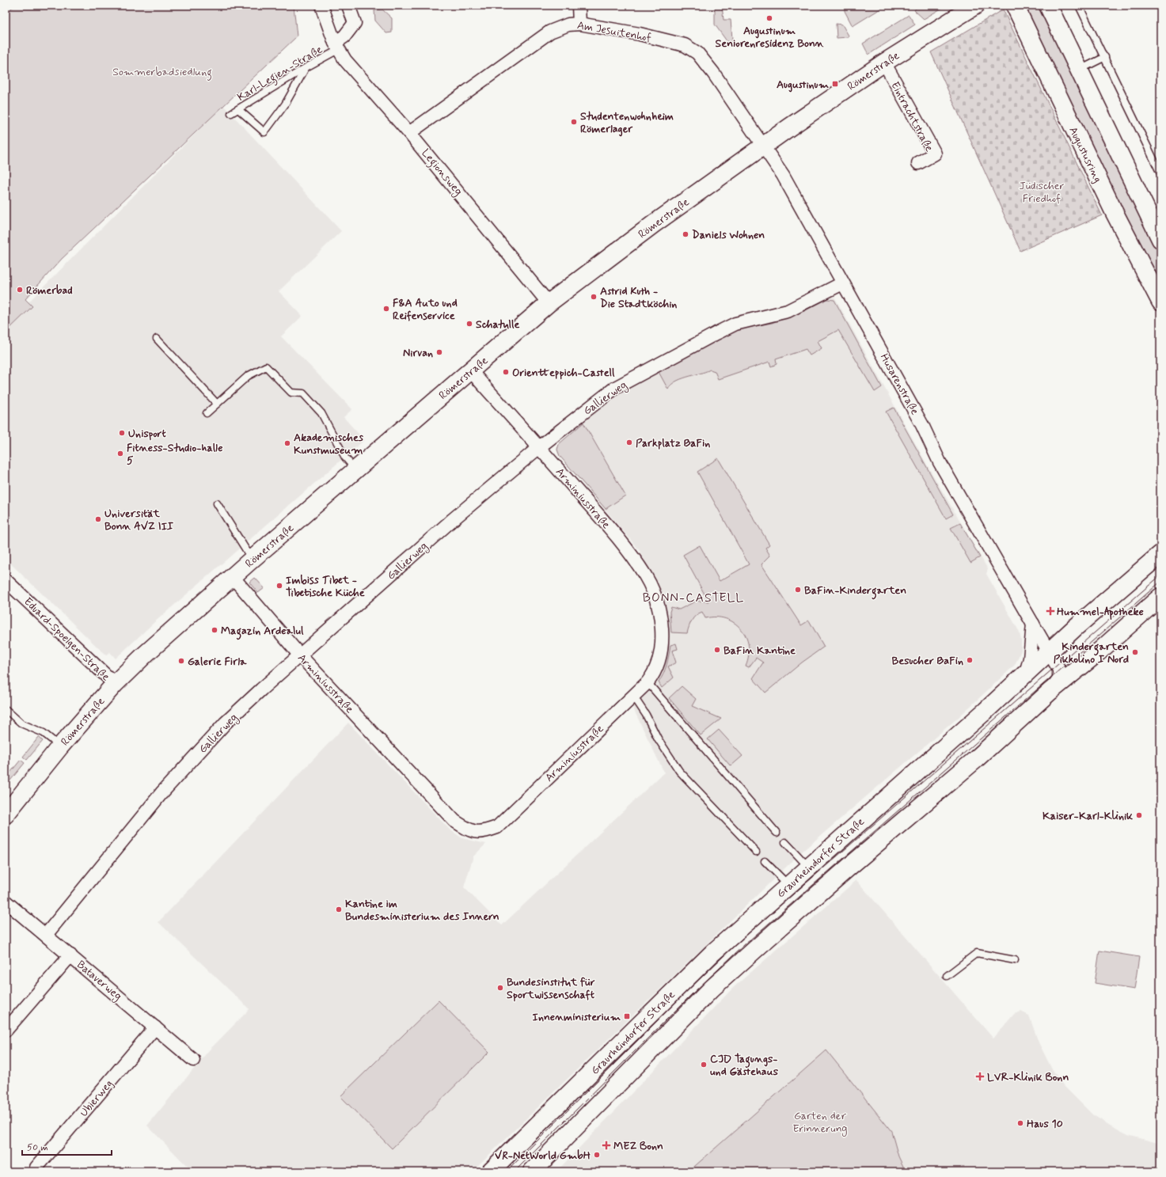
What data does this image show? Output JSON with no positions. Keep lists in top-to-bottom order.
{
  "streets": {
    "main road": ["Römerstraße", "Augustusring", "Graurheindorfer Straße"],
    "street": [
      "Am Jesuitenhof",
      "Eintrachtstraße",
      "Legionsweg",
      "Husarenstraße",
      "Gallierweg",
      "Arminiusstraße",
      "Eduard-Spoelgen-Straße",
      "Bataverweg",
      "Ubierweg"
    ],
    "lane": ["Karl-Legien-Straße"]
  },
  "crossings": [
    ["Am Jesuitenhof", "Römerstraße"],
    ["Am Jesuitenhof", "Legionsweg"],
    ["Am Jesuitenhof", "Husarenstraße"],
    ["Römerstraße", "Eintrachtstraße"],
    ["Römerstraße", "Legionsweg"],
    ["Römerstraße", "Husarenstraße"],
    ["Römerstraße", "Arminiusstraße"],
    ["Römerstraße", "Eduard-Spoelgen-Straße"],
    ["Karl-Legien-Straße", "Legionsweg"],
    ["Husarenstraße", "Gallierweg"],
    ["Husarenstraße", "Graurheindorfer Straße"],
    ["Gallierweg", "Arminiusstraße"],
    ["Gallierweg", "Bataverweg"],
    ["Bataverweg", "Ubierweg"]
  ],
  "districts": ["BONN-CASTELL"],
  "parks": ["Sommerbadsiedlung", "Jüdischer Friedhof", "Garten der Erinnerung"],
  "places": {
    "other": [
      "Augustinum Seniorenresidenz Bonn",
      "Studentenwohnheim Römerlager",
      "Daniels Wohnen",
      "Römerbad",
      "Astrid Kuth - Die Stadtköchin",
      "F&A Auto und Reifenservice",
      "Schatulle",
      "Nirvan",
      "Orientteppich-Castell",
      "Unisport",
      "Parkplatz BaFin",
      "Akademisches Kunstmuseum",
      "Fitness-Studio-halle 5",
      "Universität Bonn AVZ III",
      "Imbiss Tibet - Tibetische Küche",
      "BaFin-Kindergarten",
      "Magazin Ardealul",
      "BaFin Kantine",
      "Kindergarten Pikkolino I Nord",
      "Besucher BaFin",
      "Galerie Firla",
      "Kaiser-Karl-Klinik",
      "Kantine im Bundesministerium des Innern",
      "Bundesinstitut für Sportwissenschaft",
      "CJD Tagungs- und Gästehaus",
      "Haus 10",
      "VR-NetWorld GmbH"
    ],
    "transit": ["Augustinum", "Innenministerium"],
    "health": ["Hummel-Apotheke", "LVR-Klinik Bonn", "MEZ Bonn"]
  },
  "scale_bar": "50 m"
}
